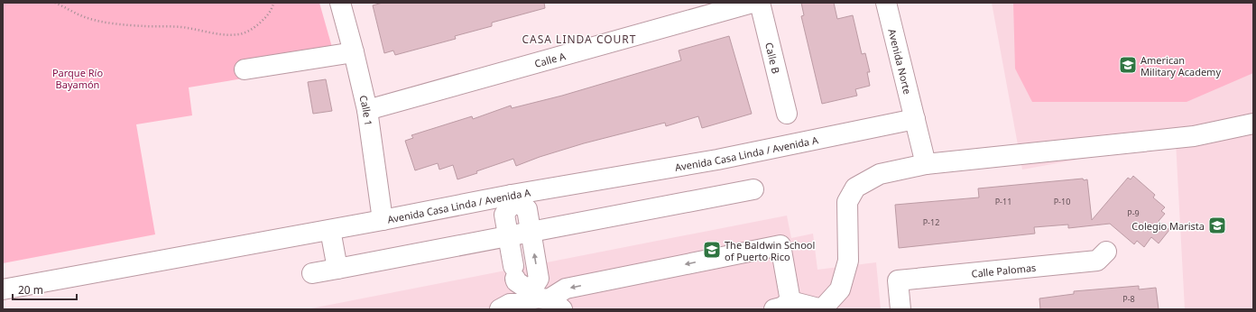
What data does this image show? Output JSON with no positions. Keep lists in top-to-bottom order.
{
  "streets": {
    "street": [
      "Calle A",
      "Calle B",
      "Avenida Norte",
      "Calle 1",
      "Avenida Casa Linda / Avenida A",
      "Calle Palomas"
    ]
  },
  "crossings": [
    ["Calle A", "Calle 1"],
    ["Avenida Norte", "Avenida Casa Linda / Avenida A"],
    ["Calle 1", "Avenida Casa Linda / Avenida A"]
  ],
  "districts": ["CASA LINDA COURT"],
  "parks": ["Parque Río Bayamón"],
  "places": {
    "school or university": ["American Military Academy", "Colegio Marista", "The Baldwin School of Puerto Rico"]
  },
  "house_numbers": [
    "P-11",
    "P-10",
    "P-9",
    "P-12",
    "P-8"
  ],
  "scale_bar": "20 m"
}
